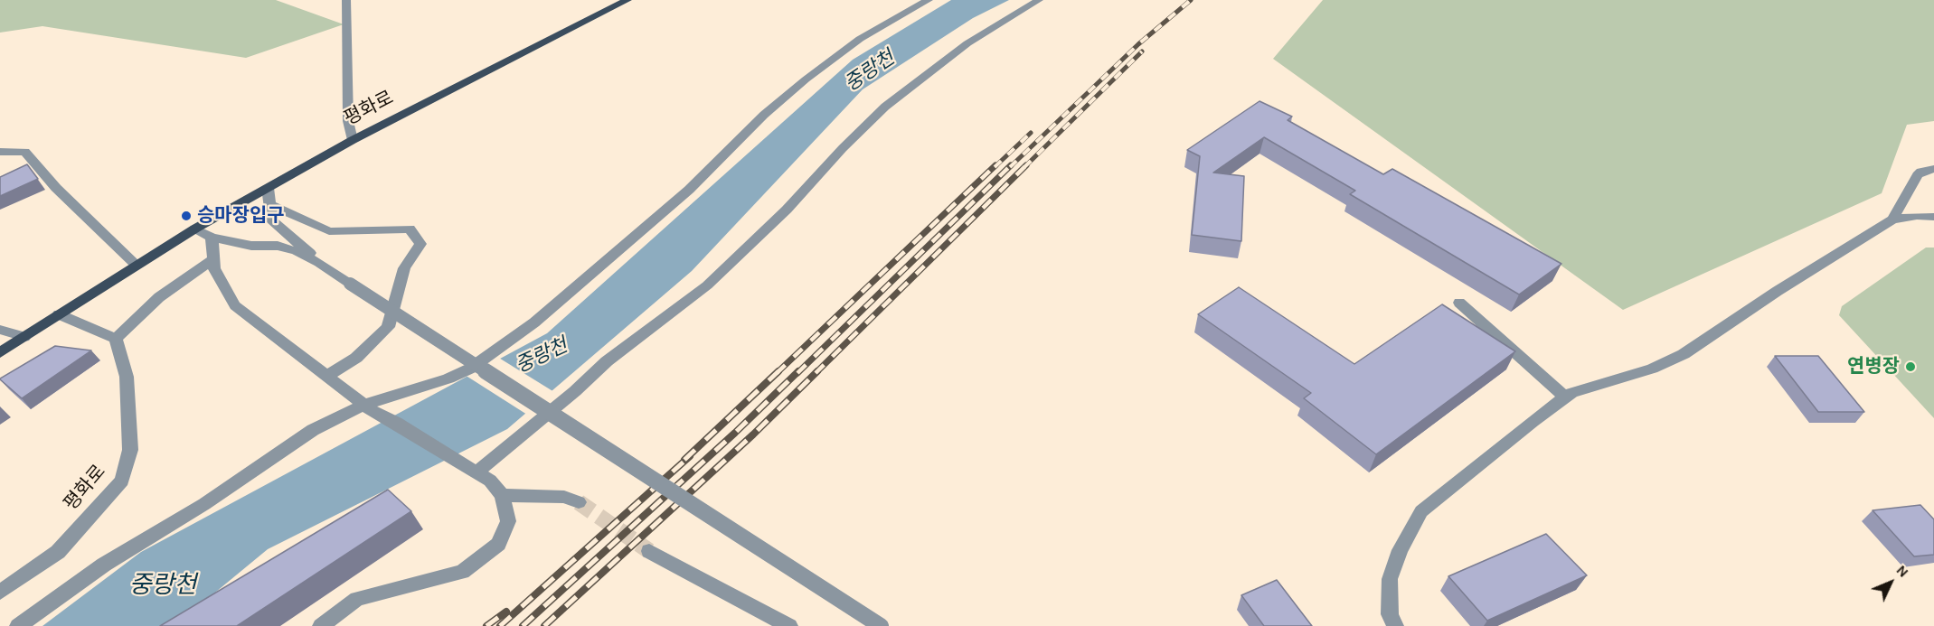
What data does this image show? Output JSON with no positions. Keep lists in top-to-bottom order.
{
  "streets": {
    "main road": ["평화로"]
  },
  "water": ["중랑천"],
  "places": ["승마장입구", "연병장"],
  "north": "top right"
}
